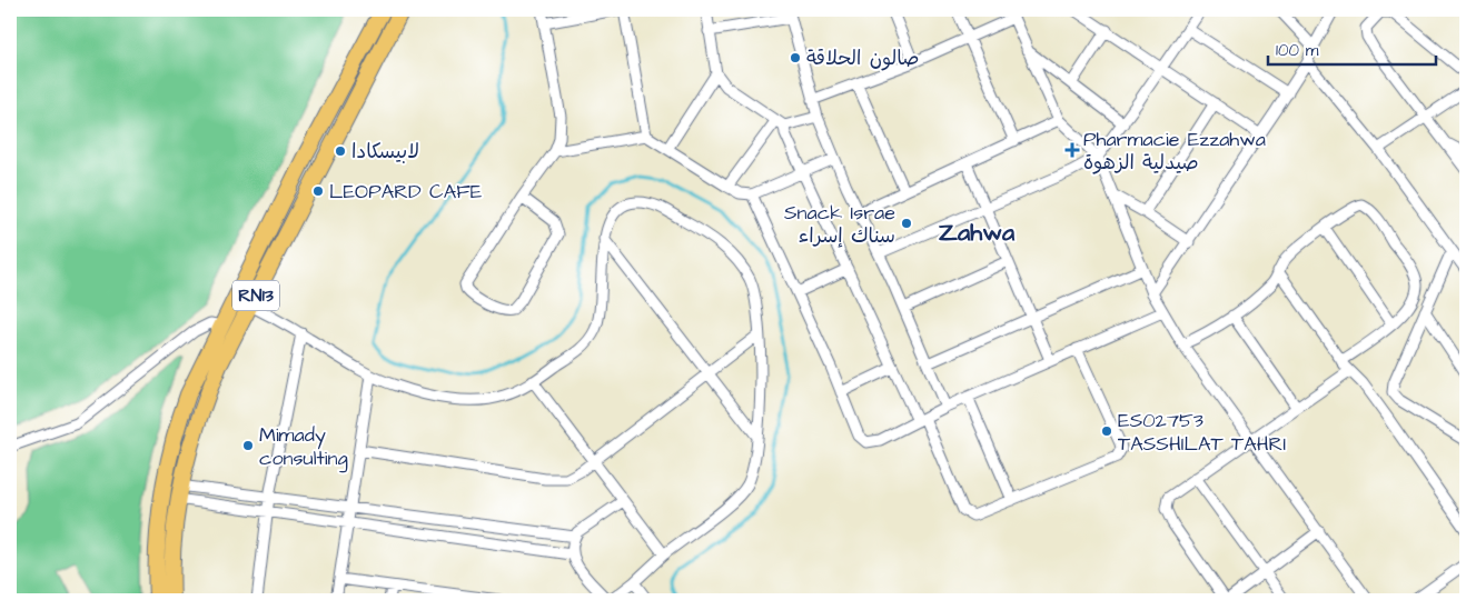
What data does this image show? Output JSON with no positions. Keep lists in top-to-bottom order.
{
  "streets": {
    "main road": ["RN13"]
  },
  "districts": ["Zahwa"],
  "places": {
    "other": [
      "صالون الحلاقة",
      "لابيسكادا",
      "LEOPARD CAFE",
      "Snack Israe سناك إسراء",
      "ES02753 TASSHILAT TAHRI",
      "Mimady consulting"
    ],
    "health": ["Pharmacie Ezzahwa صيدلية الزهوة"]
  },
  "scale_bar": "100 m"
}
